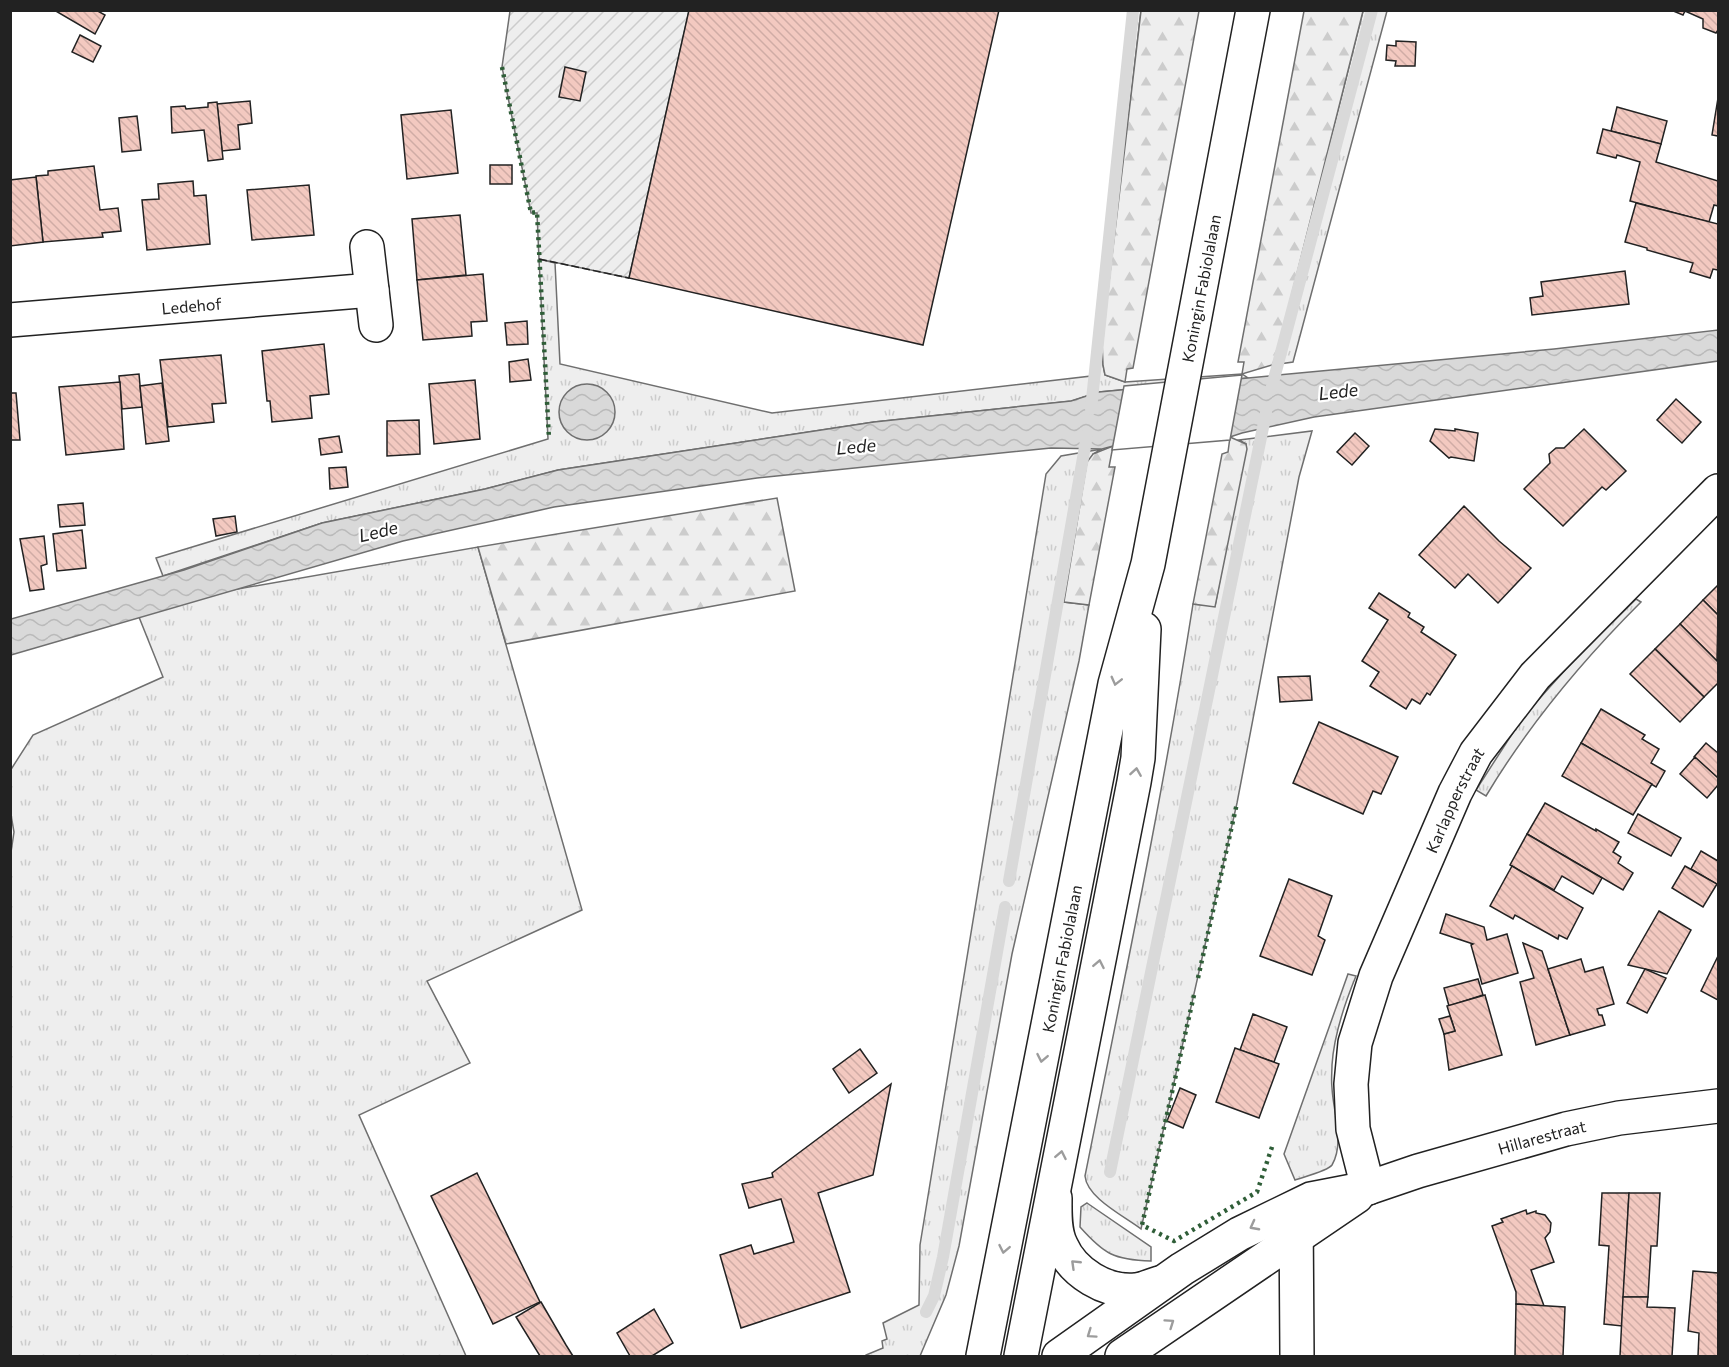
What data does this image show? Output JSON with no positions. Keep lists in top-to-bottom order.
{
  "streets": {
    "street": [
      "Koningin Fabiolalaan",
      "Ledehof",
      "Karlapperstraat",
      "Hillarestraat"
    ]
  },
  "crossings": [
    ["Karlapperstraat", "Hillarestraat"]
  ],
  "water": ["Lede"]
}
